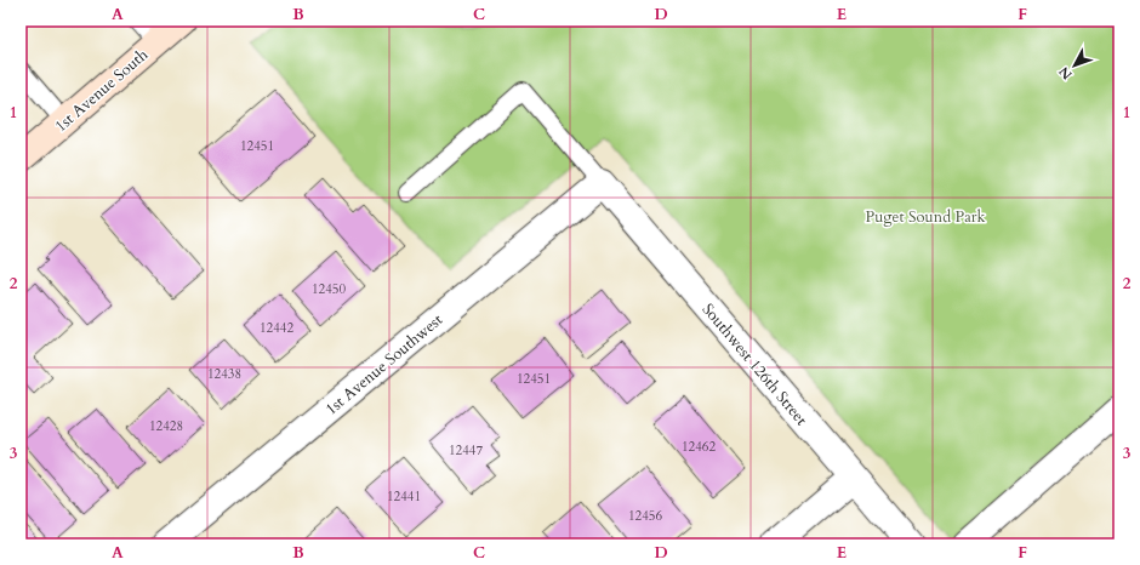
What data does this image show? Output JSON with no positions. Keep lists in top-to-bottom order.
{
  "streets": {
    "main road": ["1st Avenue South"],
    "street": ["1st Avenue Southwest", "Southwest 126th Street"]
  },
  "crossings": [
    ["1st Avenue Southwest", "Southwest 126th Street"]
  ],
  "parks": ["Puget Sound Park"],
  "house_numbers": [
    "12451",
    "12450",
    "12442",
    "12438",
    "12451",
    "12428",
    "12462",
    "12447",
    "12441",
    "12456"
  ],
  "north": "bottom left",
  "grid": {
    "columns": [
      "A",
      "B",
      "C",
      "D",
      "E",
      "F"
    ],
    "rows": ["1", "2", "3"]
  }
}
